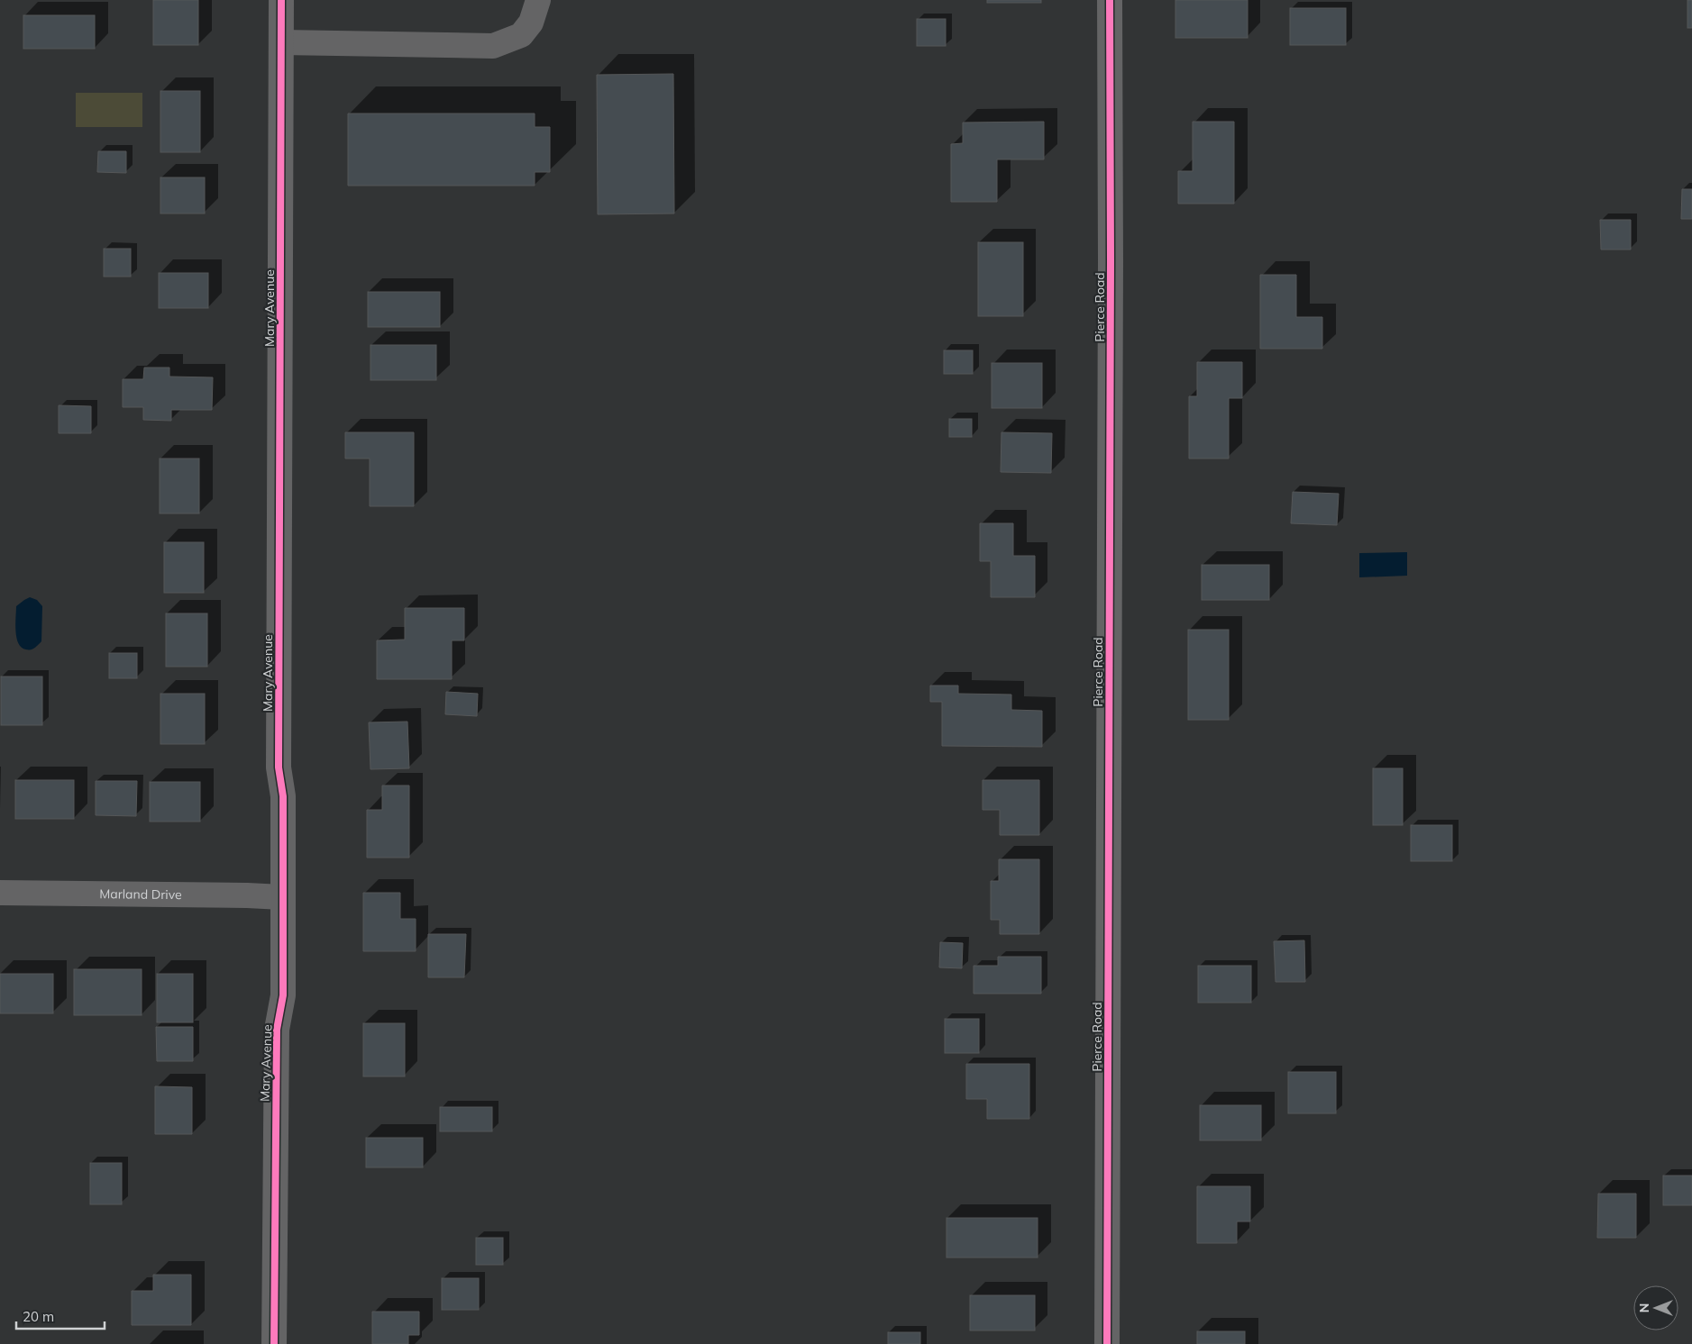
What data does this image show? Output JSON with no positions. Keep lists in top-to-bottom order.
{
  "streets": {
    "street": ["Pierce Road", "Mary Avenue", "Marland Drive"]
  },
  "crossings": [
    ["Mary Avenue", "Marland Drive"]
  ],
  "scale_bar": "20 m",
  "north": "left"
}
